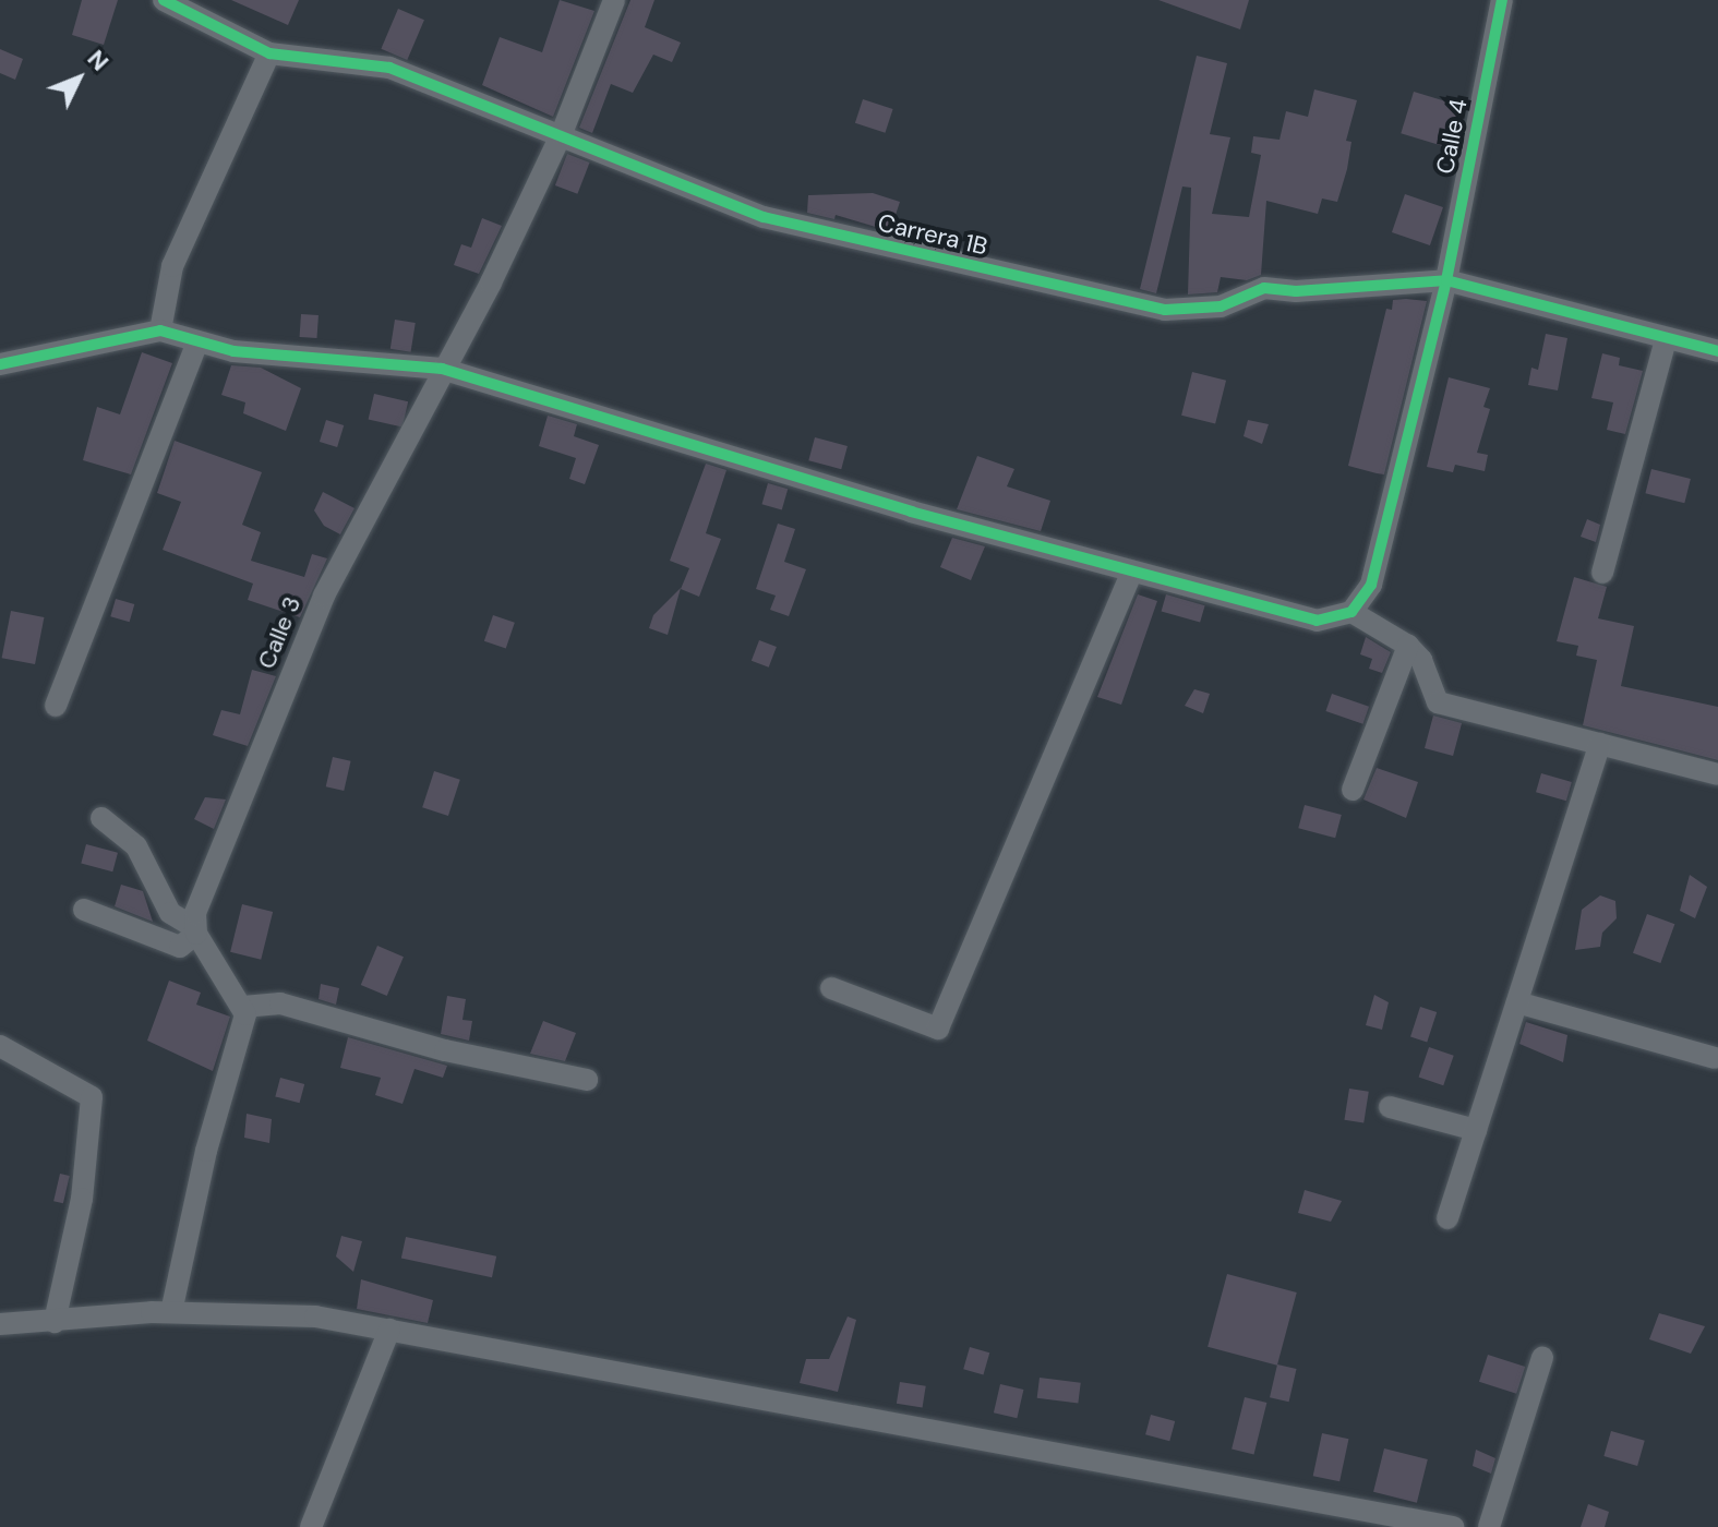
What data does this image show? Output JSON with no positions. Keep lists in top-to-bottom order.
{
  "streets": {
    "street": ["Calle 4", "Carrera 1B", "Calle 3"]
  },
  "crossings": [
    ["Calle 4", "Carrera 1B"],
    ["Carrera 1B", "Calle 3"]
  ],
  "north": "top right"
}
